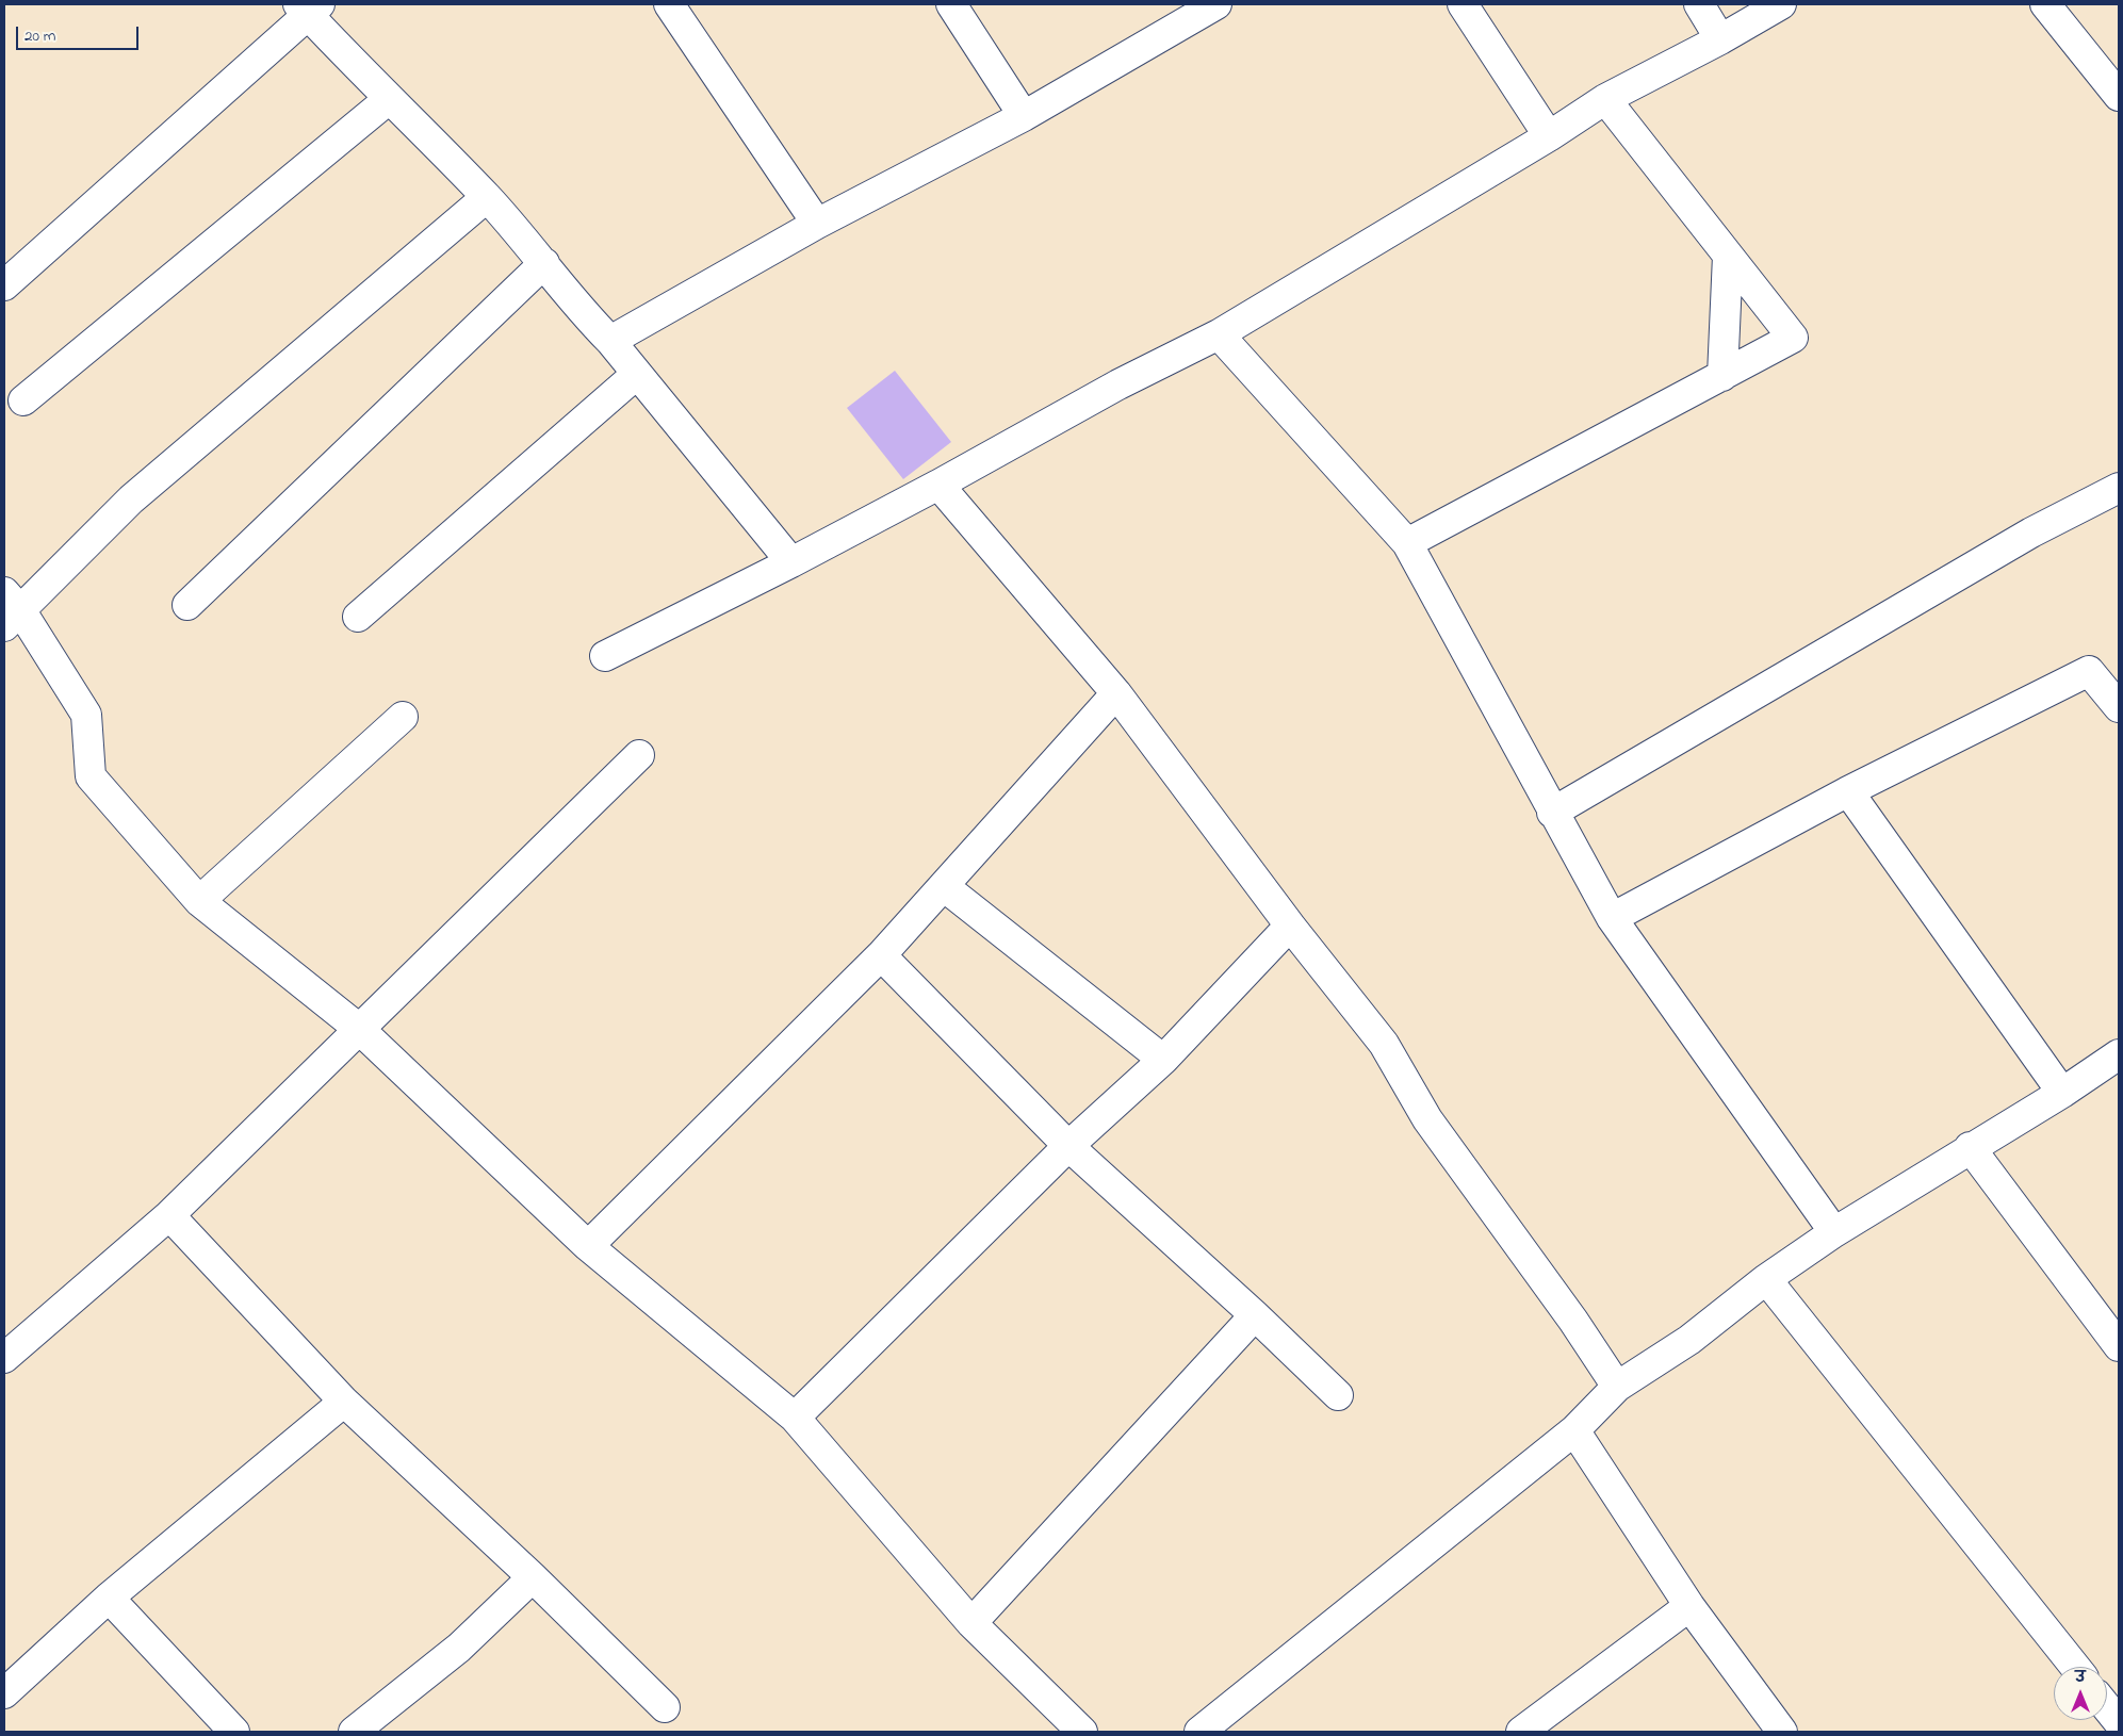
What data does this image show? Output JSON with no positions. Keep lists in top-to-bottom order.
{
  "scale_bar": "20 m",
  "north": "top"
}
